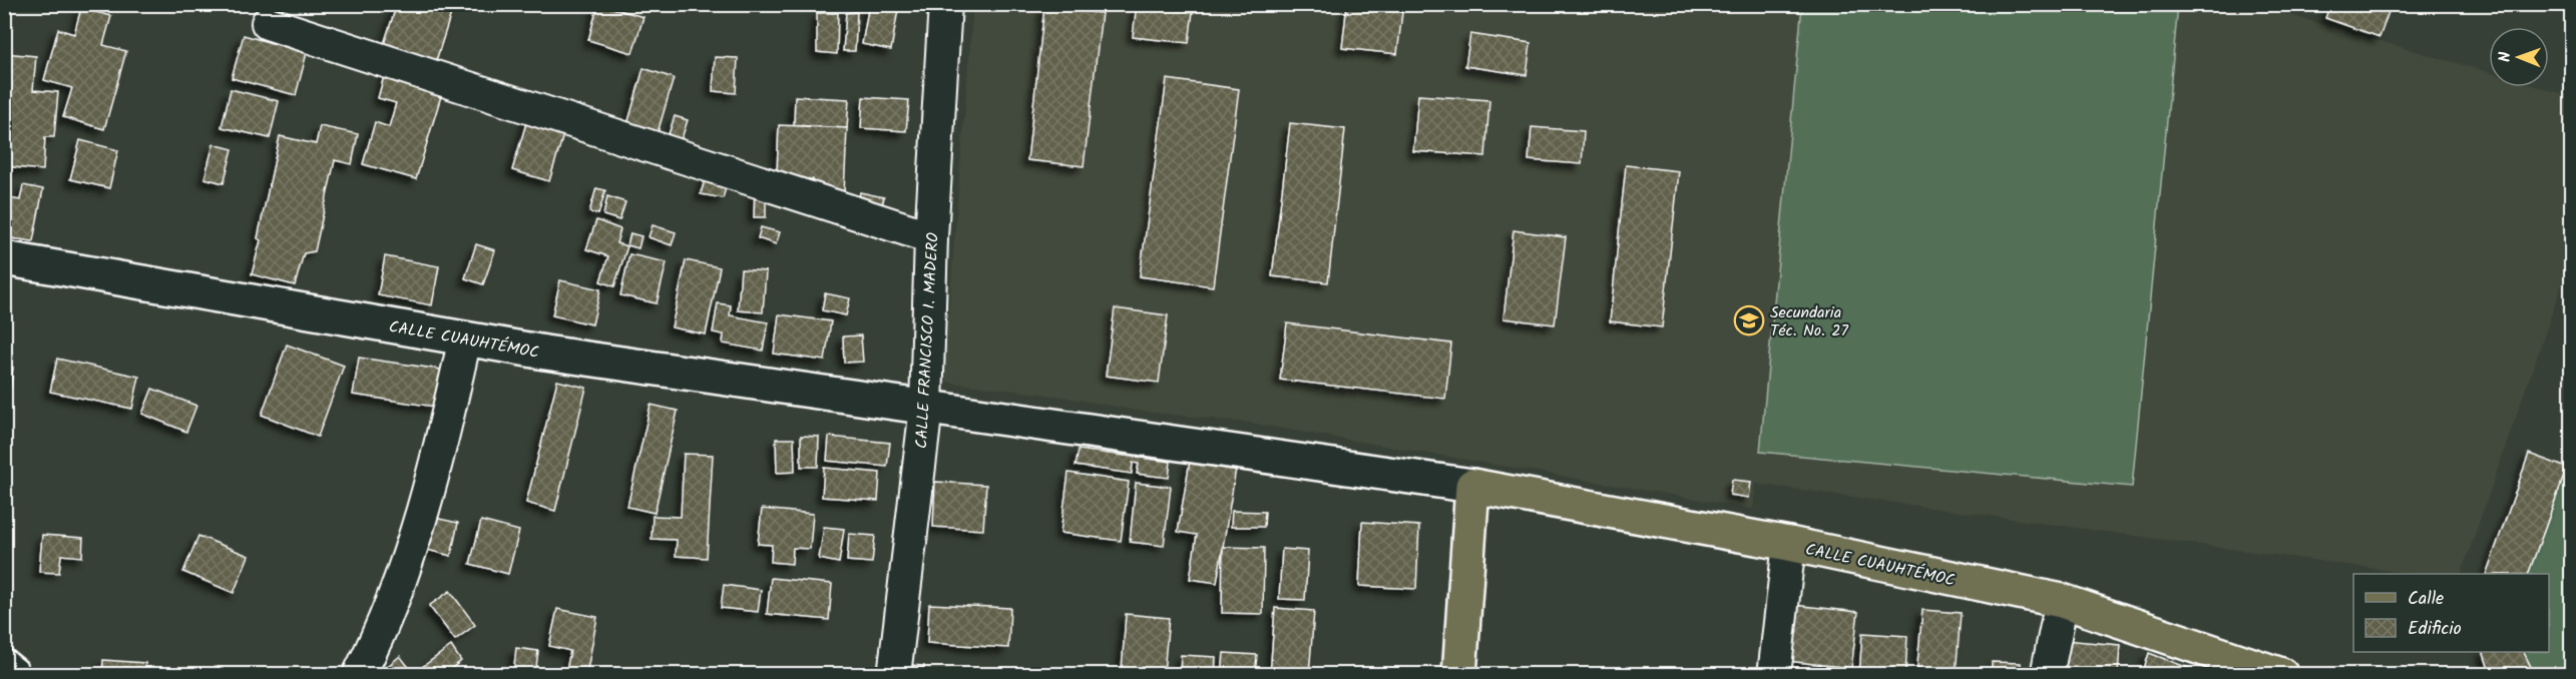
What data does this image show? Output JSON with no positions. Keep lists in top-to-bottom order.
{
  "streets": {
    "main road": ["CALLE CUAUHTÉMOC"],
    "street": ["CALLE FRANCISCO I. MADERO"]
  },
  "crossings": [
    ["CALLE CUAUHTÉMOC", "CALLE FRANCISCO I. MADERO"]
  ],
  "places": {
    "school or university": ["Secundaria Téc. No. 27"]
  },
  "legend": ["Calle", "Edificio"],
  "north": "left"
}
